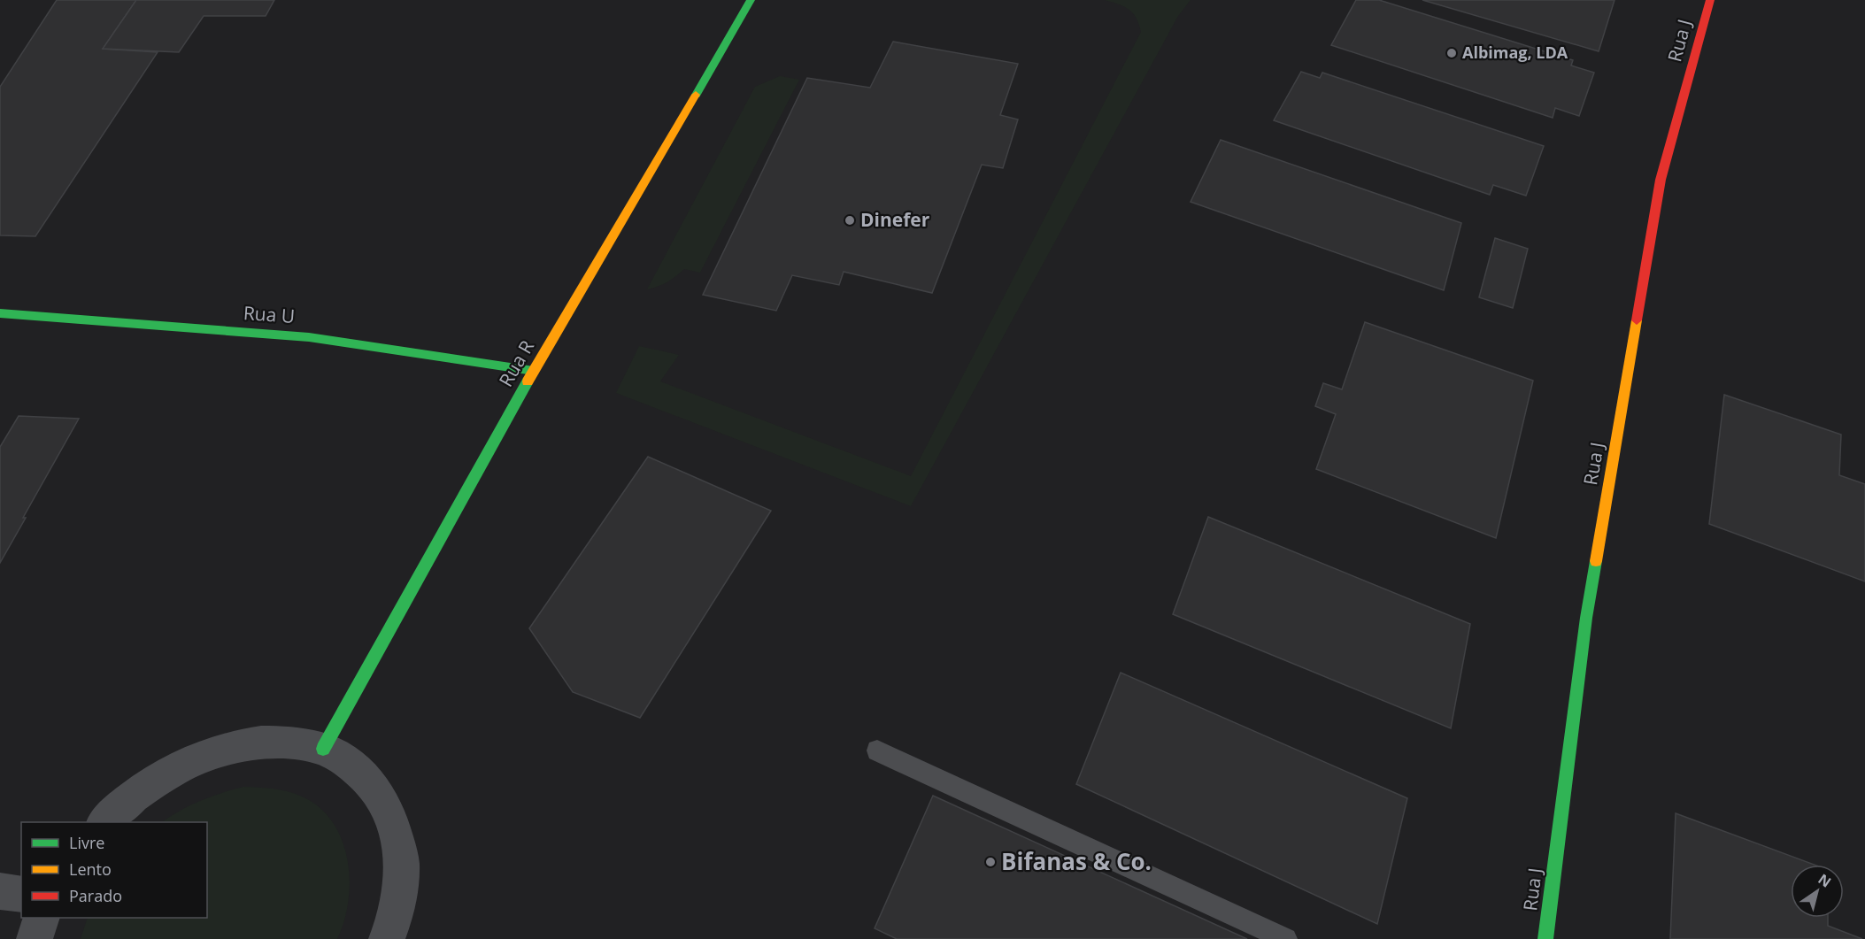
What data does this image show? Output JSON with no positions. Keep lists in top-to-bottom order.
{
  "streets": {
    "street": ["Rua J", "Rua U", "Rua R"]
  },
  "crossings": [
    ["Rua U", "Rua R"]
  ],
  "places": ["Albimag, LDA", "Dinefer", "Bifanas & Co."],
  "legend": ["Livre", "Lento", "Parado"],
  "north": "top right"
}
